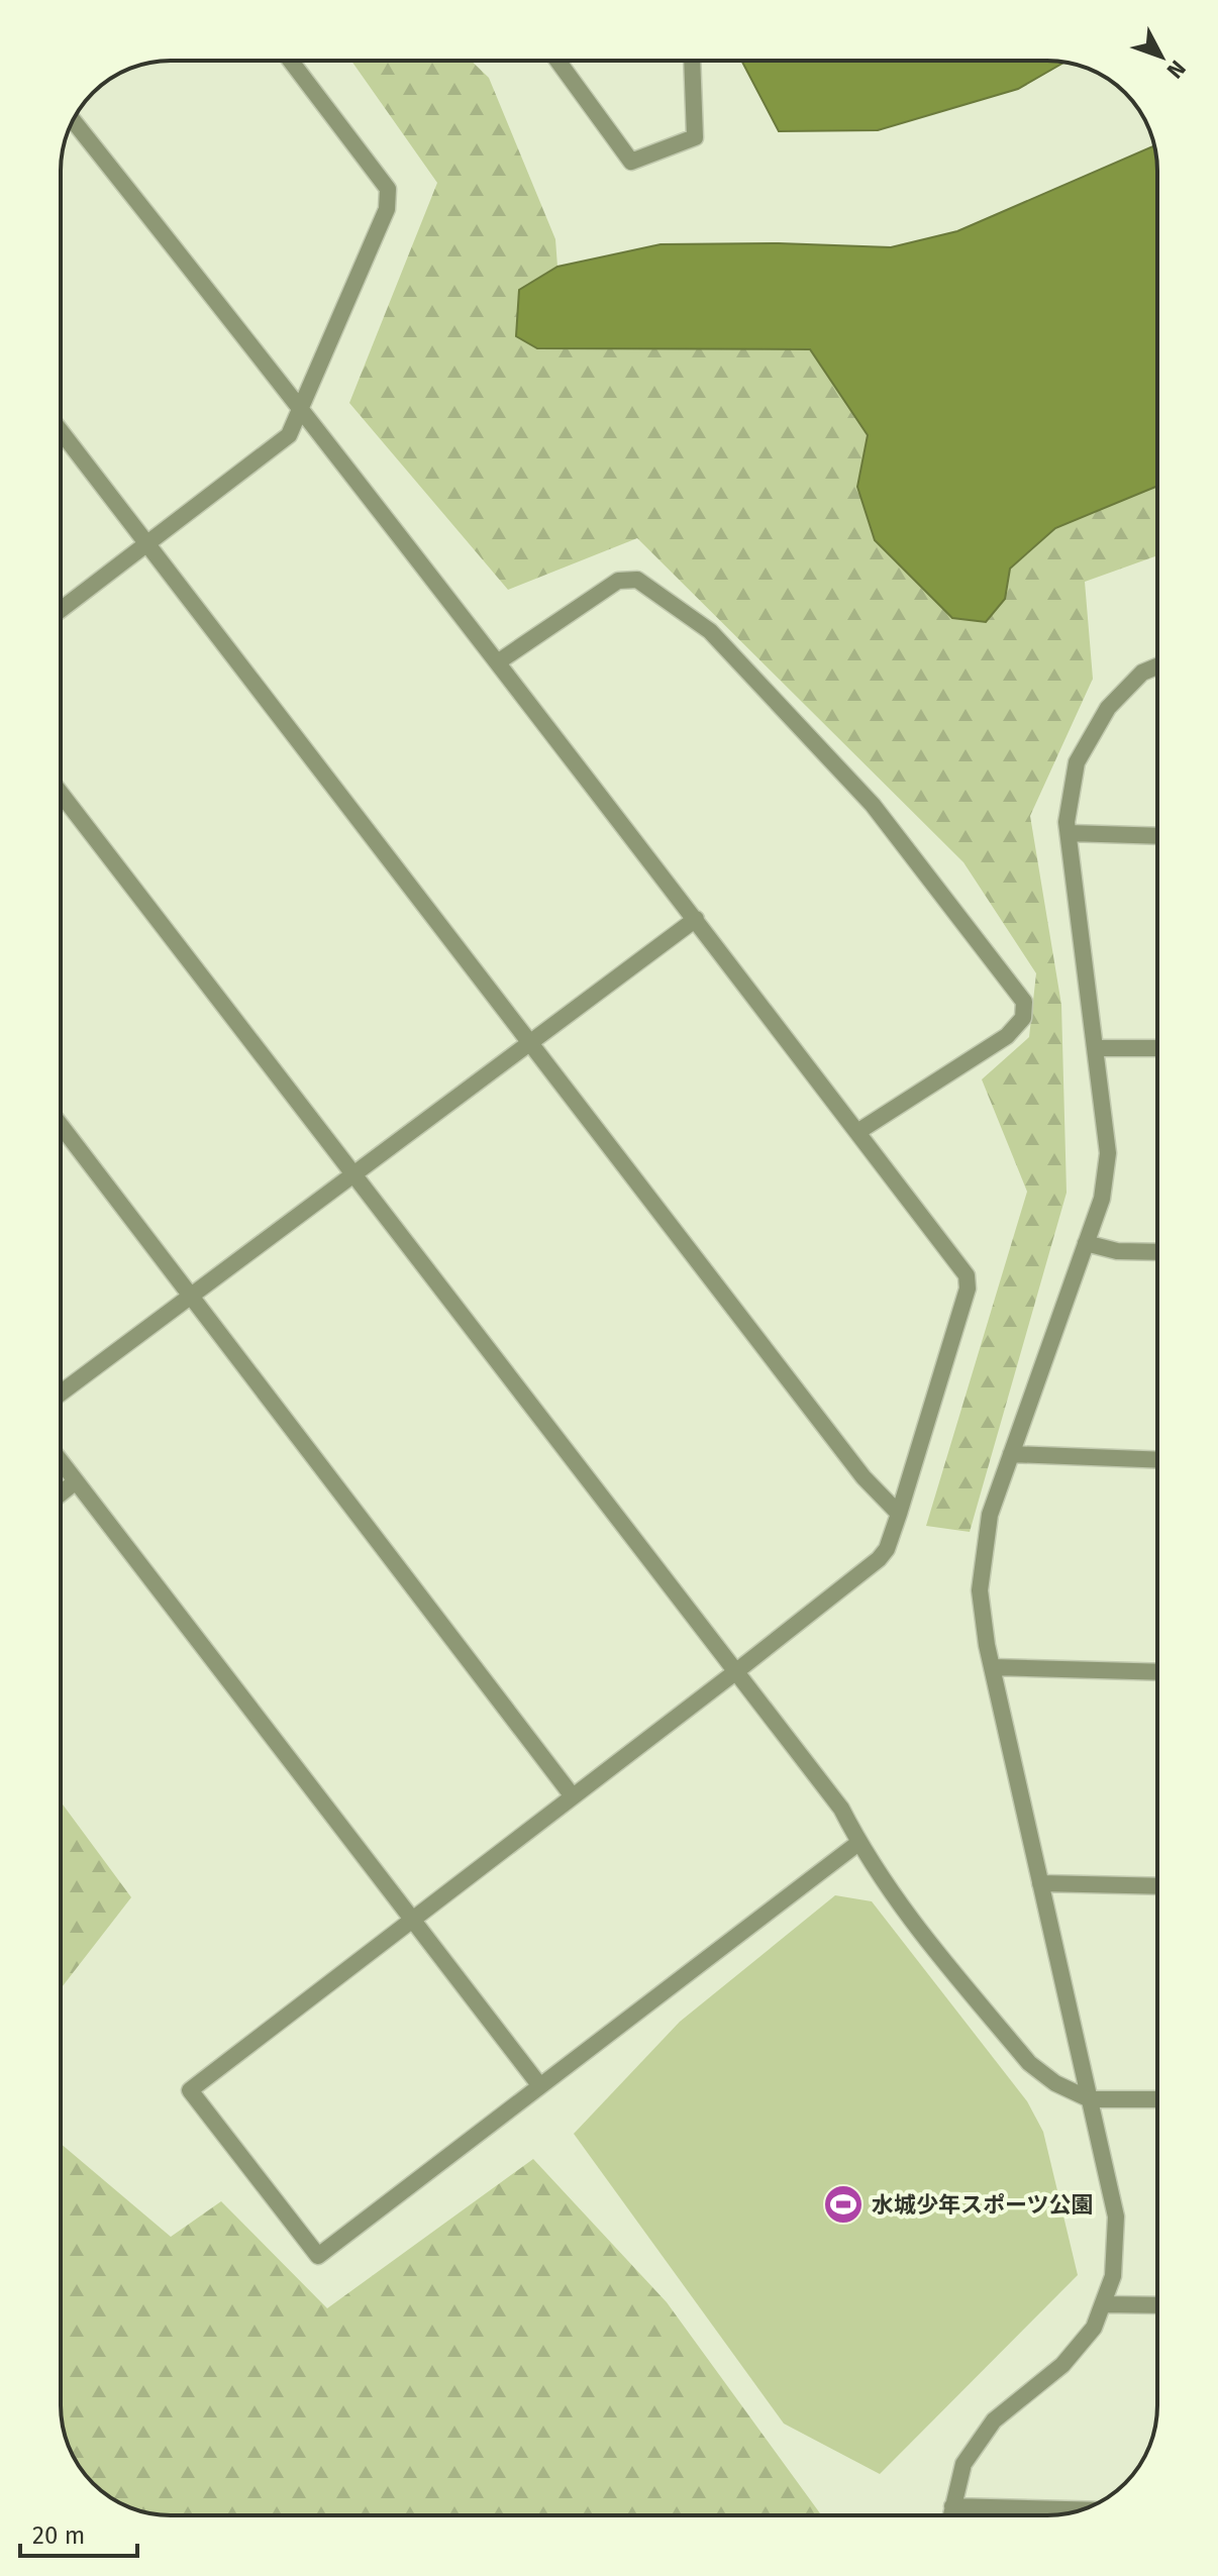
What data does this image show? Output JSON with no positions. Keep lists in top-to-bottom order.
{
  "places": {
    "sports": ["水城少年スポーツ公園"]
  },
  "scale_bar": "20 m",
  "north": "bottom right"
}
